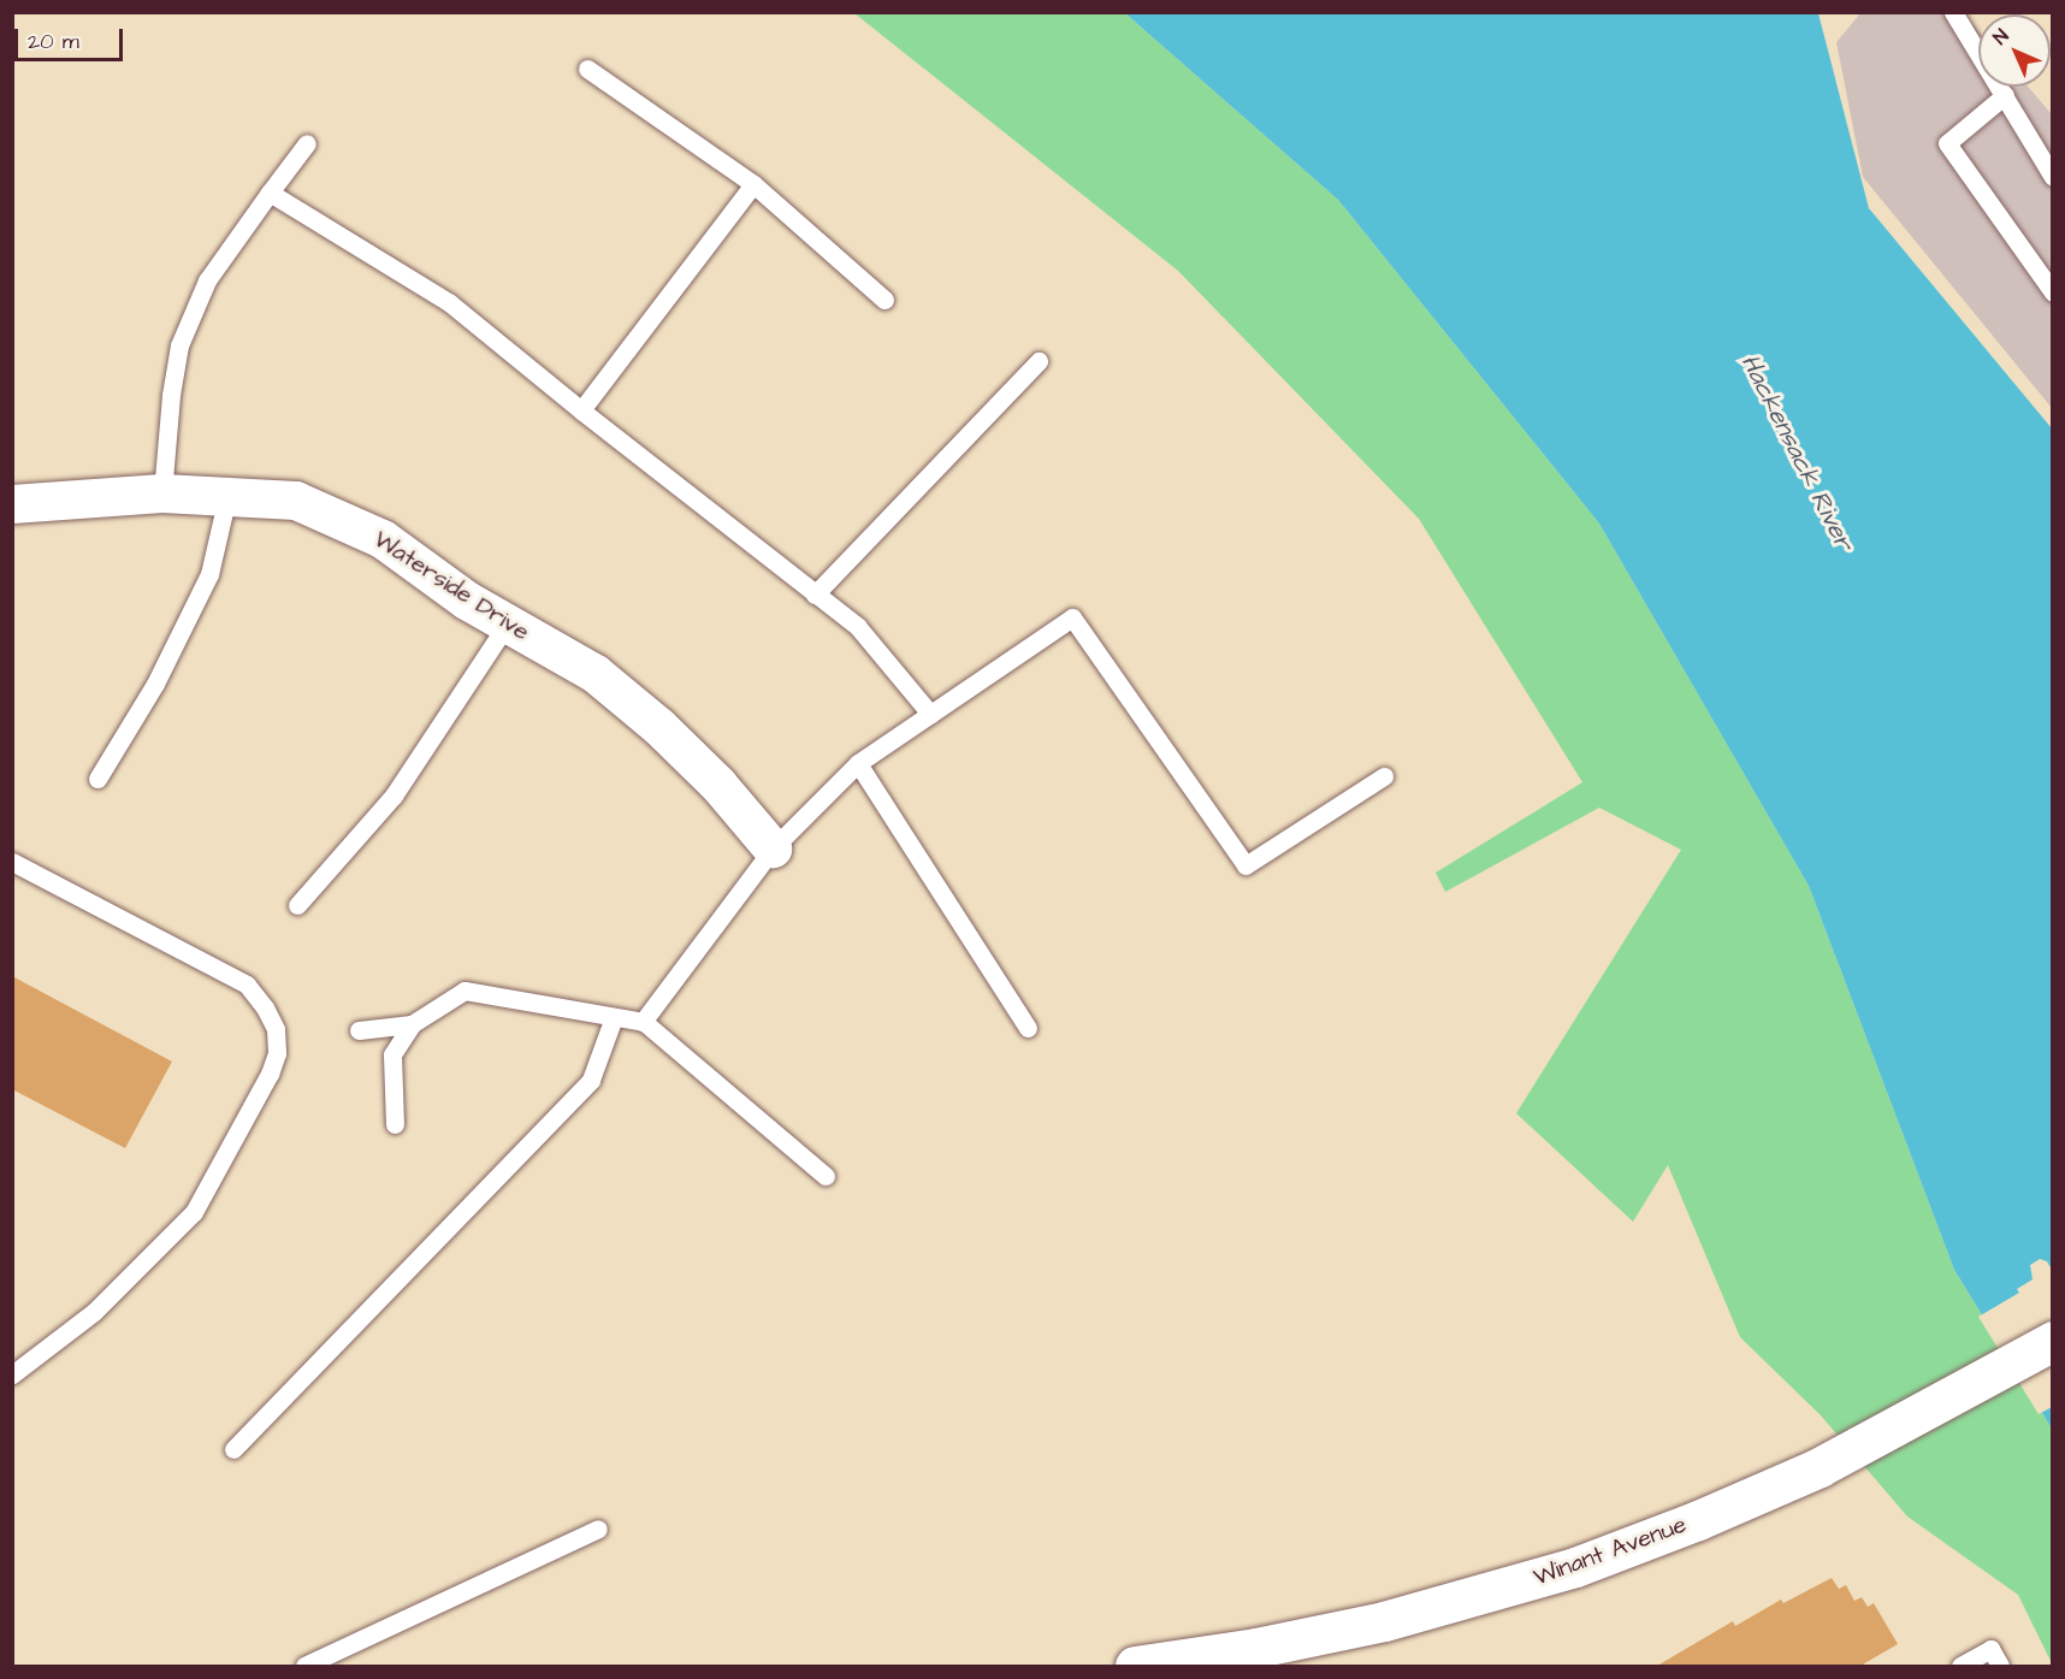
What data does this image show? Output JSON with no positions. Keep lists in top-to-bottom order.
{
  "streets": {
    "highway": ["Winant Avenue"],
    "street": ["Waterside Drive"]
  },
  "water": ["Hackensack River"],
  "scale_bar": "20 m",
  "north": "top left"
}
